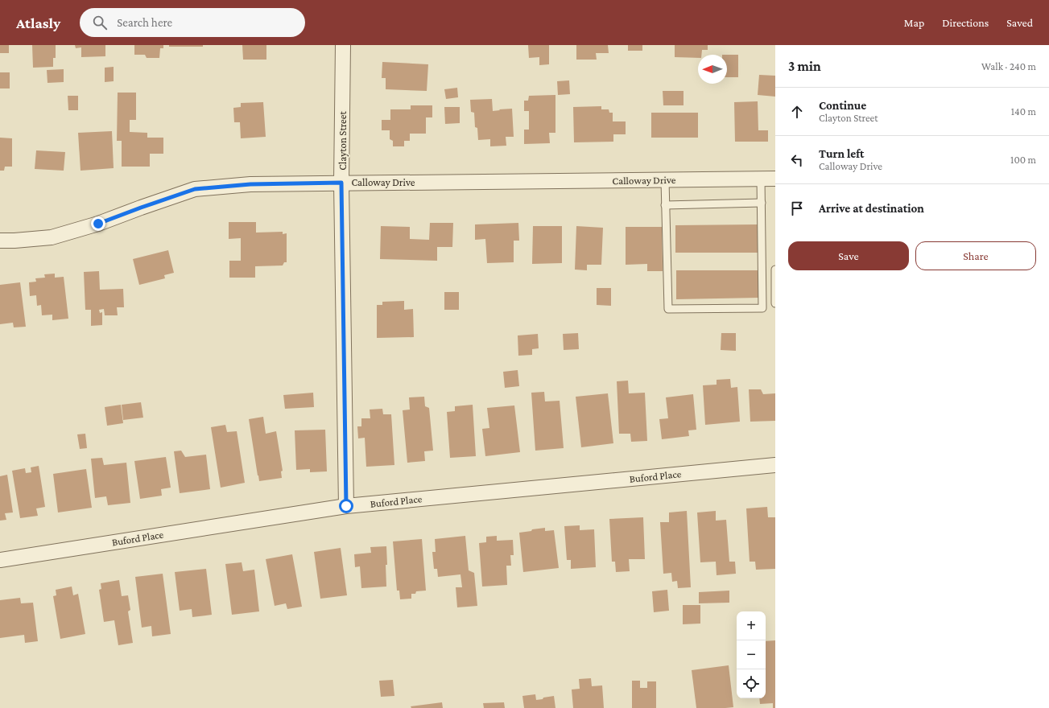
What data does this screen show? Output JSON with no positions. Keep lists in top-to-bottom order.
{
  "streets": {
    "street": ["Clayton Street", "Calloway Drive", "Buford Place"]
  },
  "crossings": [
    ["Clayton Street", "Calloway Drive"],
    ["Clayton Street", "Buford Place"]
  ],
  "north": "left",
  "page": {
    "header": "Atlasly",
    "search": "Search here",
    "nav": ["Map", "Directions", "Saved"],
    "heading": ["3 min", "Walk · 240 m"],
    "list": [
      ["Continue", "Clayton Street", "140 m"],
      ["Turn left", "Calloway Drive", "100 m"],
      "Arrive at destination"
    ],
    "buttons": ["Save", "Share"],
    "map_buttons": ["+", "−"]
  }
}
